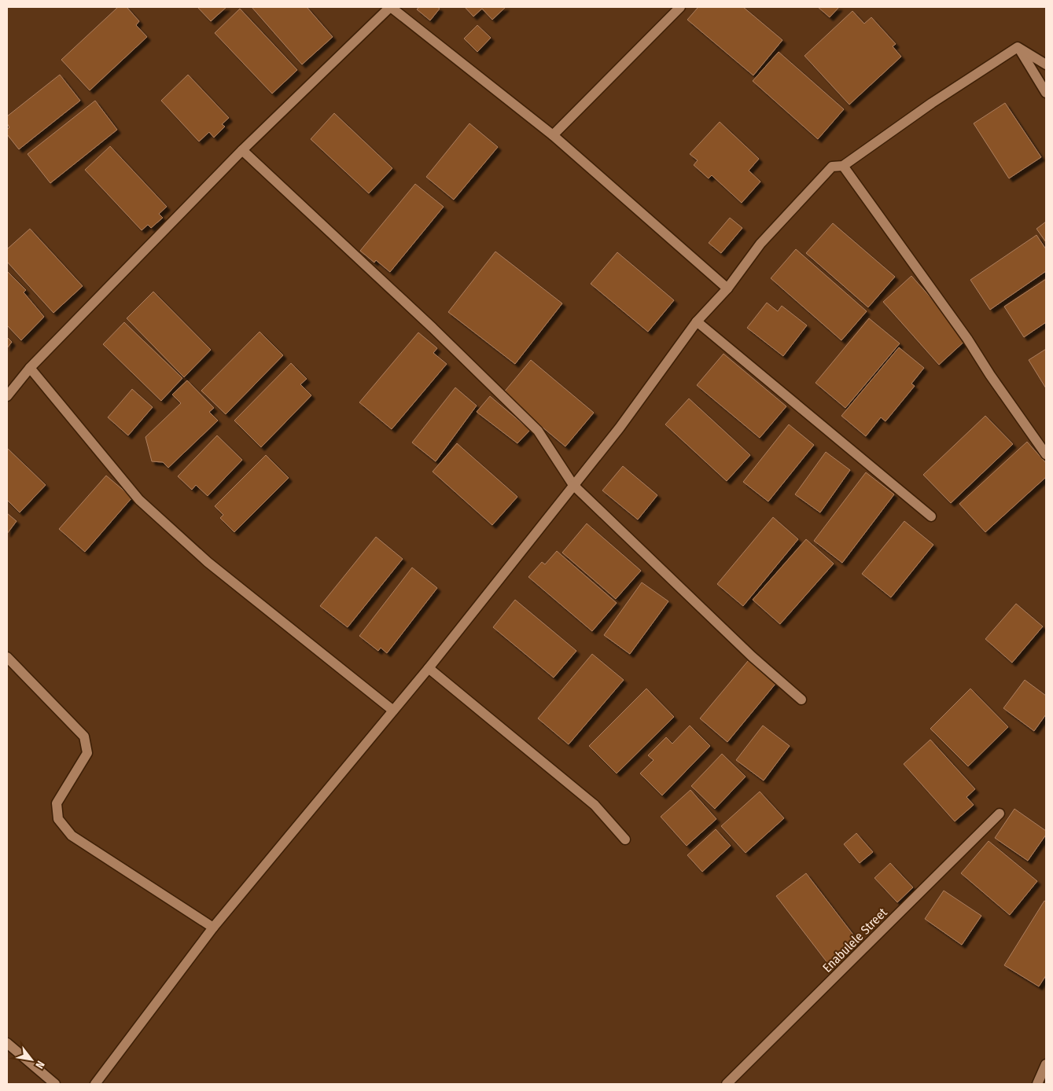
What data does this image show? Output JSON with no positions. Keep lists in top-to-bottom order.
{
  "streets": {
    "street": ["Enabulele Street"]
  },
  "north": "bottom right"
}
